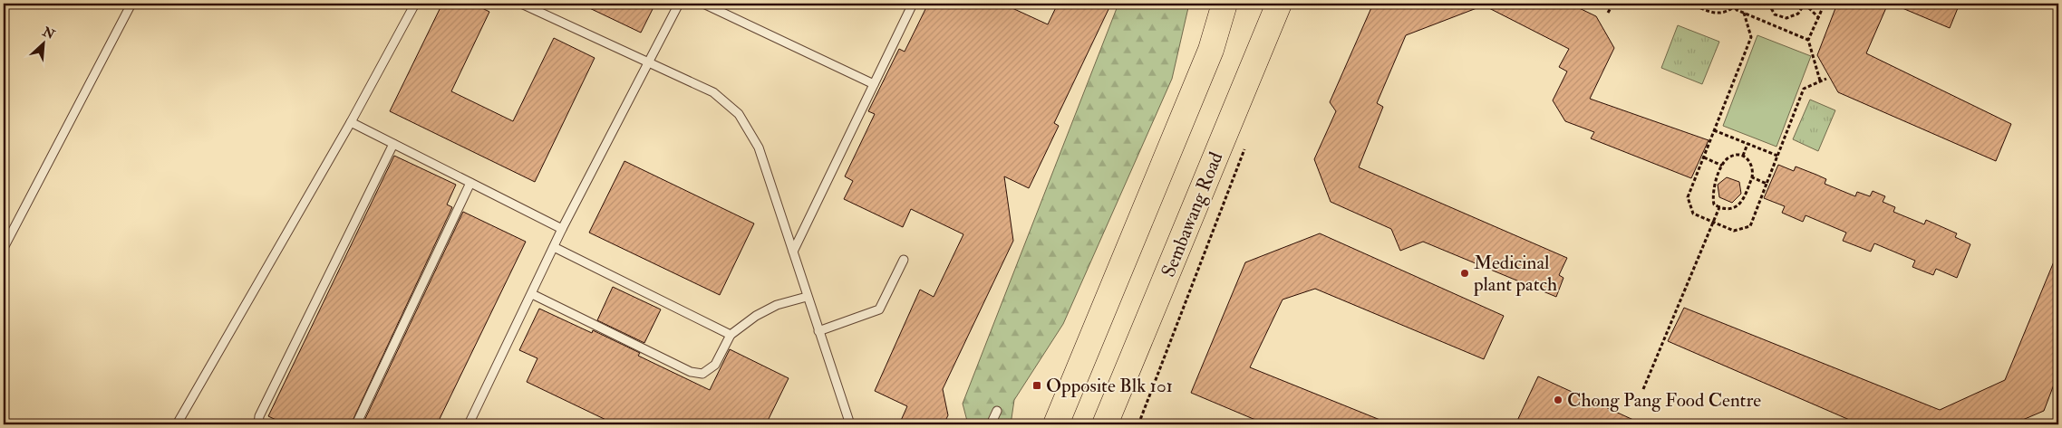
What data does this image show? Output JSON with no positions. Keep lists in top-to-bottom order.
{
  "streets": {
    "main road": ["Sembawang Road"]
  },
  "places": {
    "other": ["Medicinal plant patch", "Chong Pang Food Centre"],
    "transit": ["Opposite Blk 101"]
  },
  "north": "top right"
}
